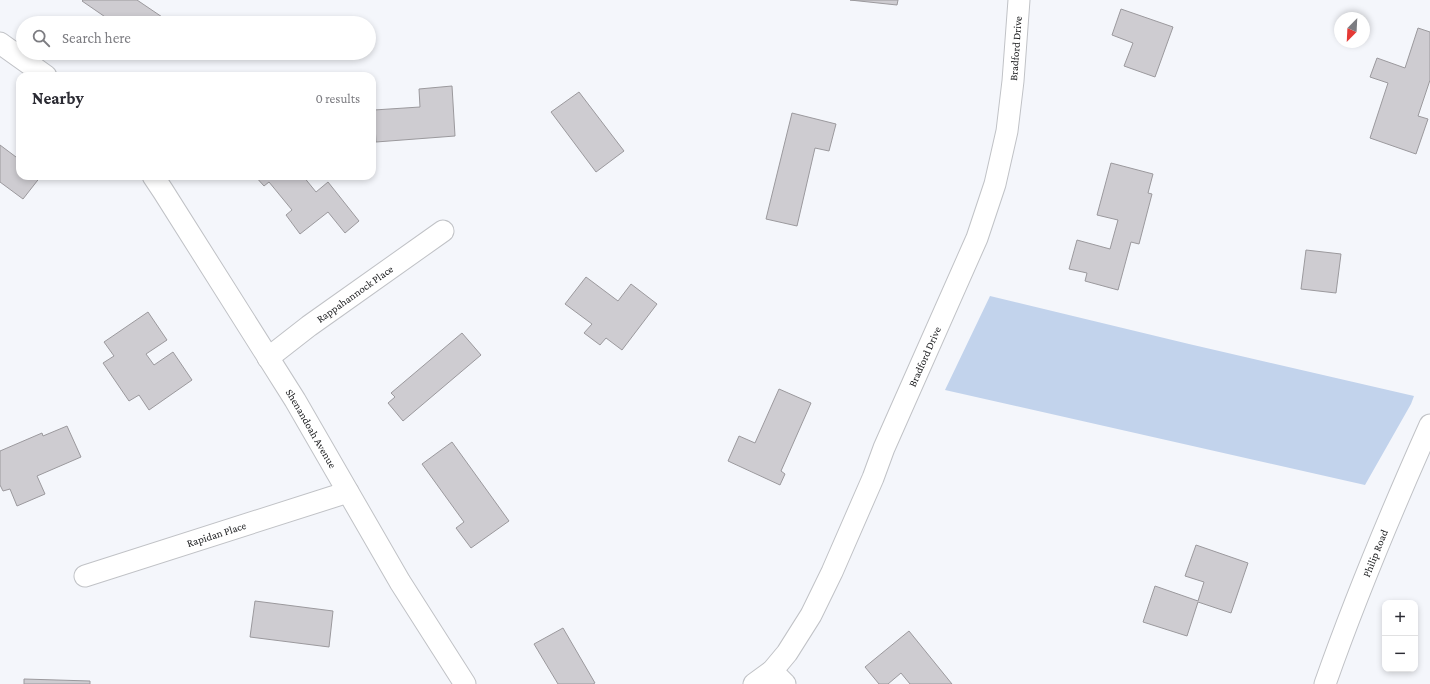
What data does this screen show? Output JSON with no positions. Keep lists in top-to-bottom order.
{
  "streets": {
    "street": [
      "Bradford Drive",
      "Rappahannock Place",
      "Shenandoah Avenue",
      "Rapidan Place",
      "Philip Road"
    ]
  },
  "crossings": [
    ["Rappahannock Place", "Shenandoah Avenue"],
    ["Shenandoah Avenue", "Rapidan Place"]
  ],
  "north": "bottom left",
  "page": {
    "search": "Search here",
    "heading": ["Nearby", "0 results"],
    "map_buttons": ["+", "−"]
  }
}
